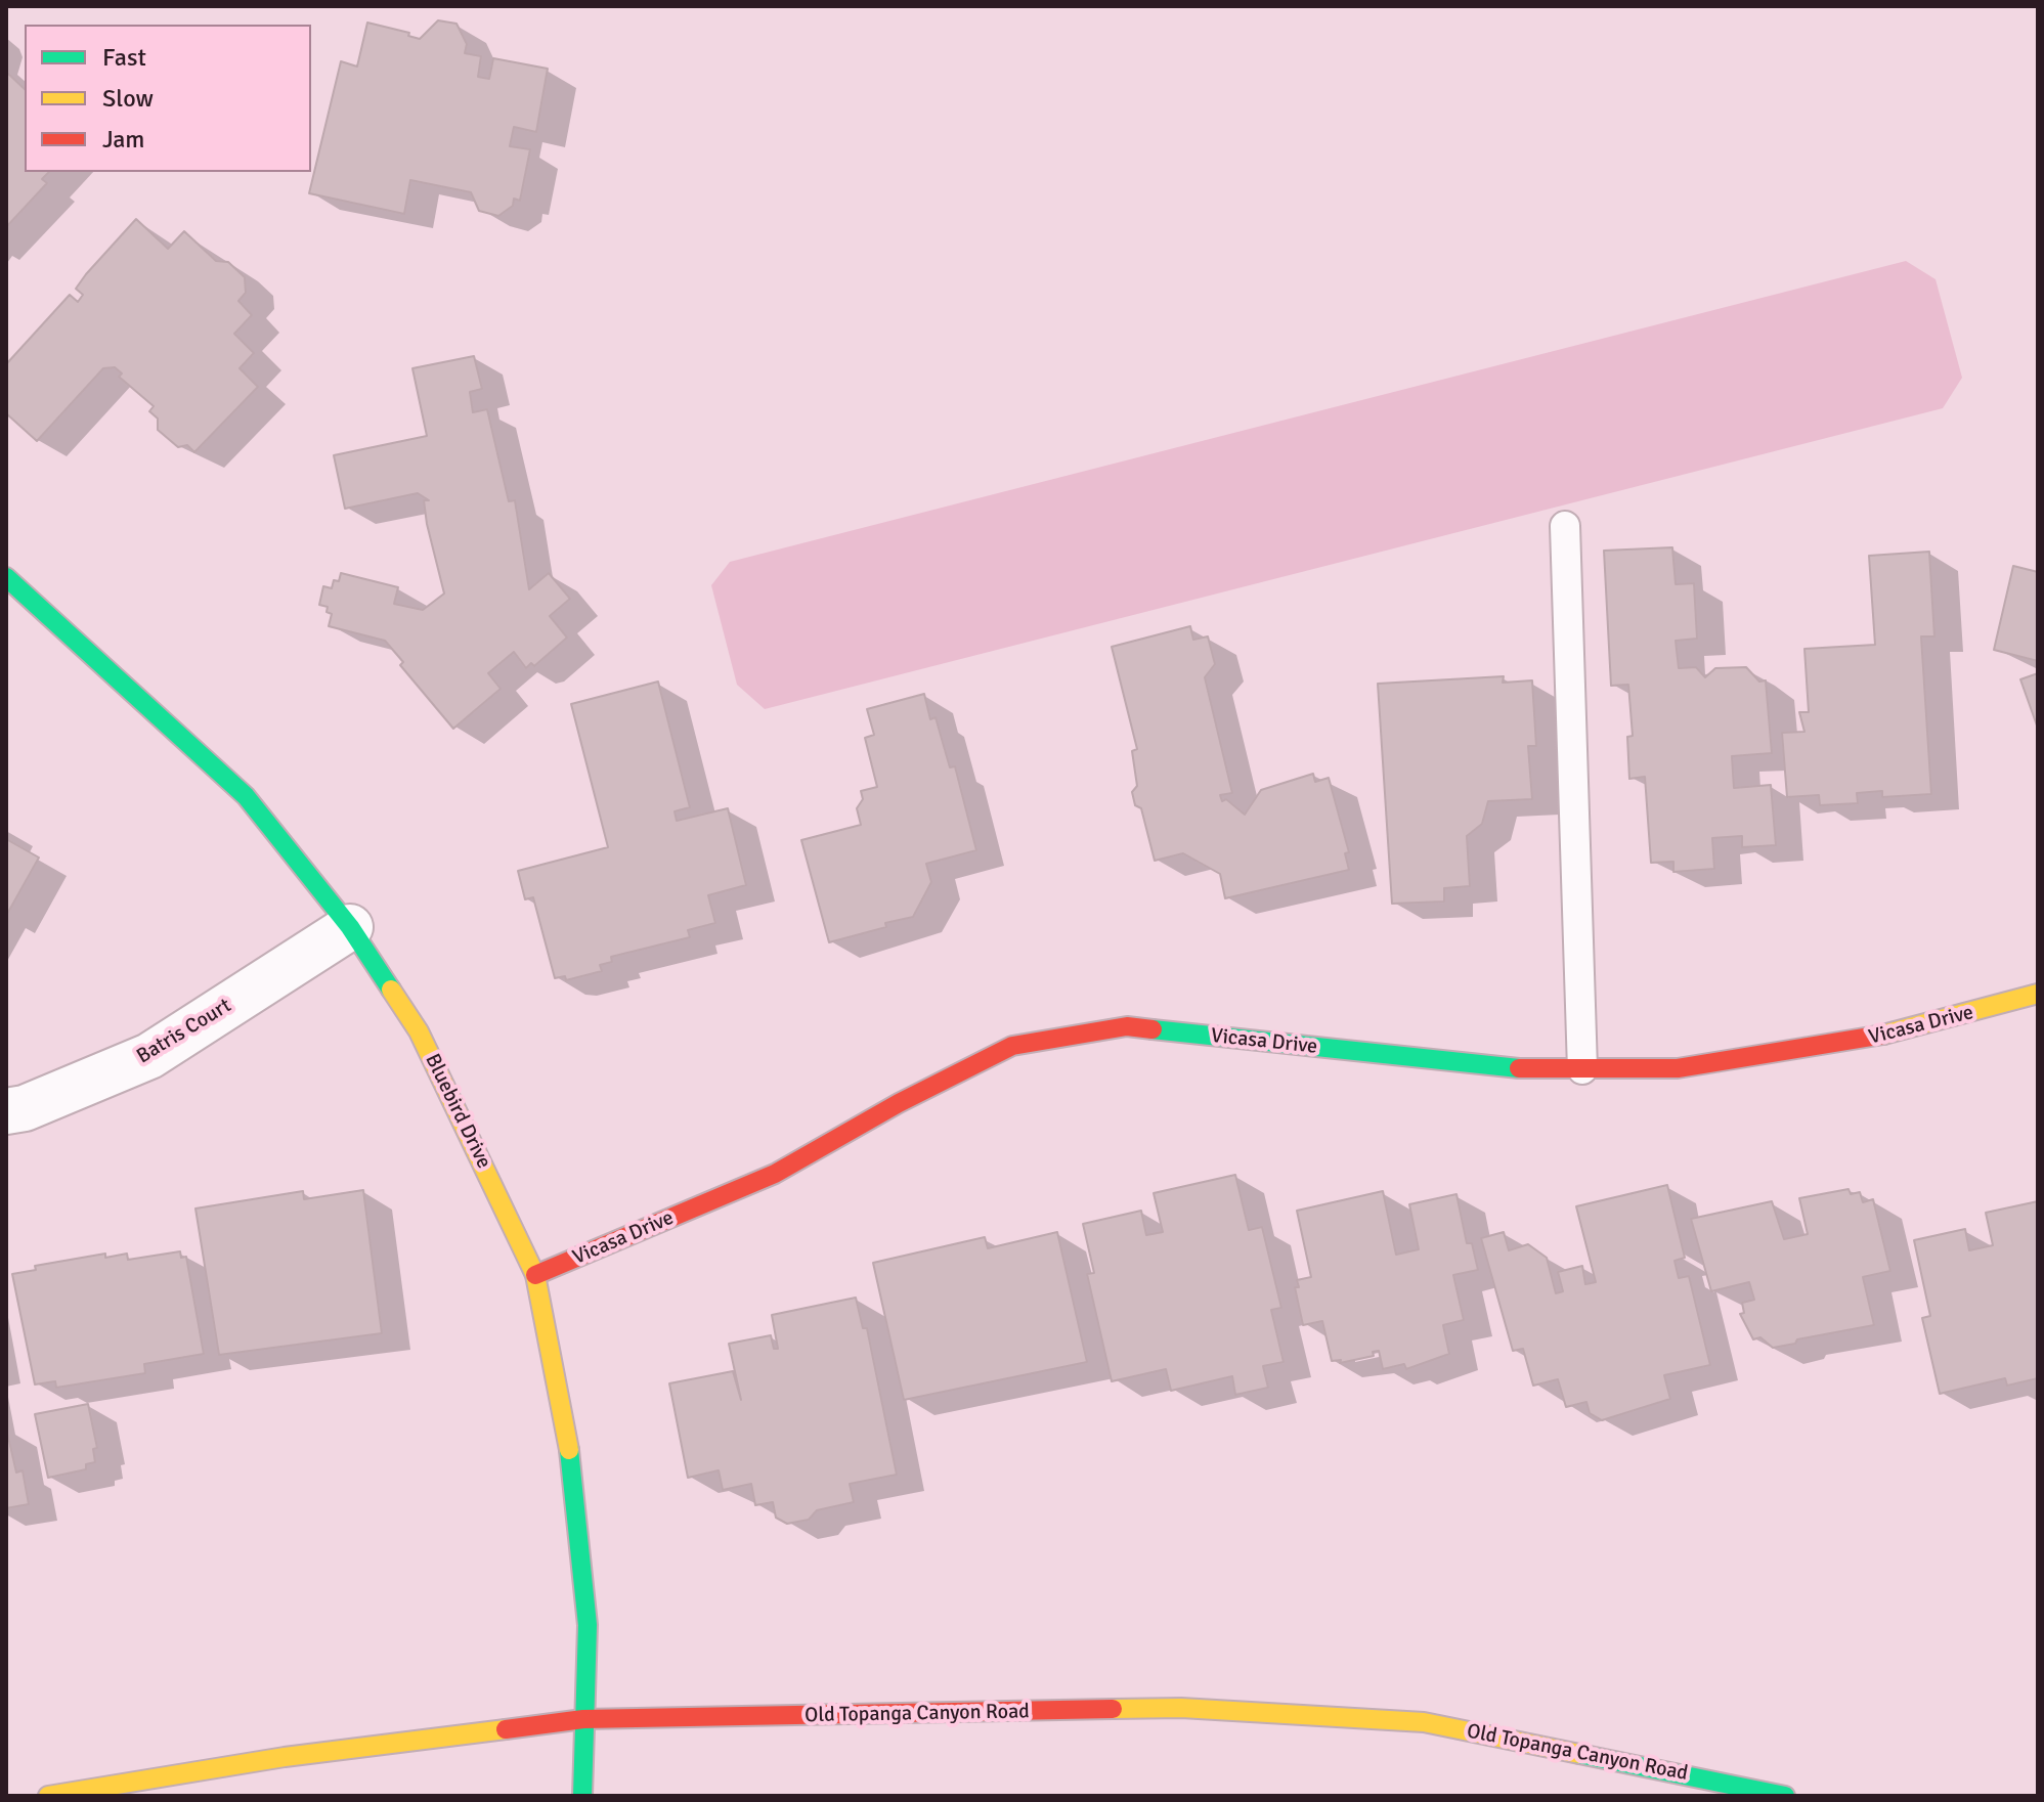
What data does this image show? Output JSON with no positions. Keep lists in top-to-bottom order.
{
  "streets": {
    "street": [
      "Vicasa Drive",
      "Batris Court",
      "Bluebird Drive",
      "Old Topanga Canyon Road"
    ]
  },
  "crossings": [
    ["Vicasa Drive", "Bluebird Drive"],
    ["Batris Court", "Bluebird Drive"],
    ["Bluebird Drive", "Old Topanga Canyon Road"]
  ],
  "legend": ["Fast", "Slow", "Jam"]
}
